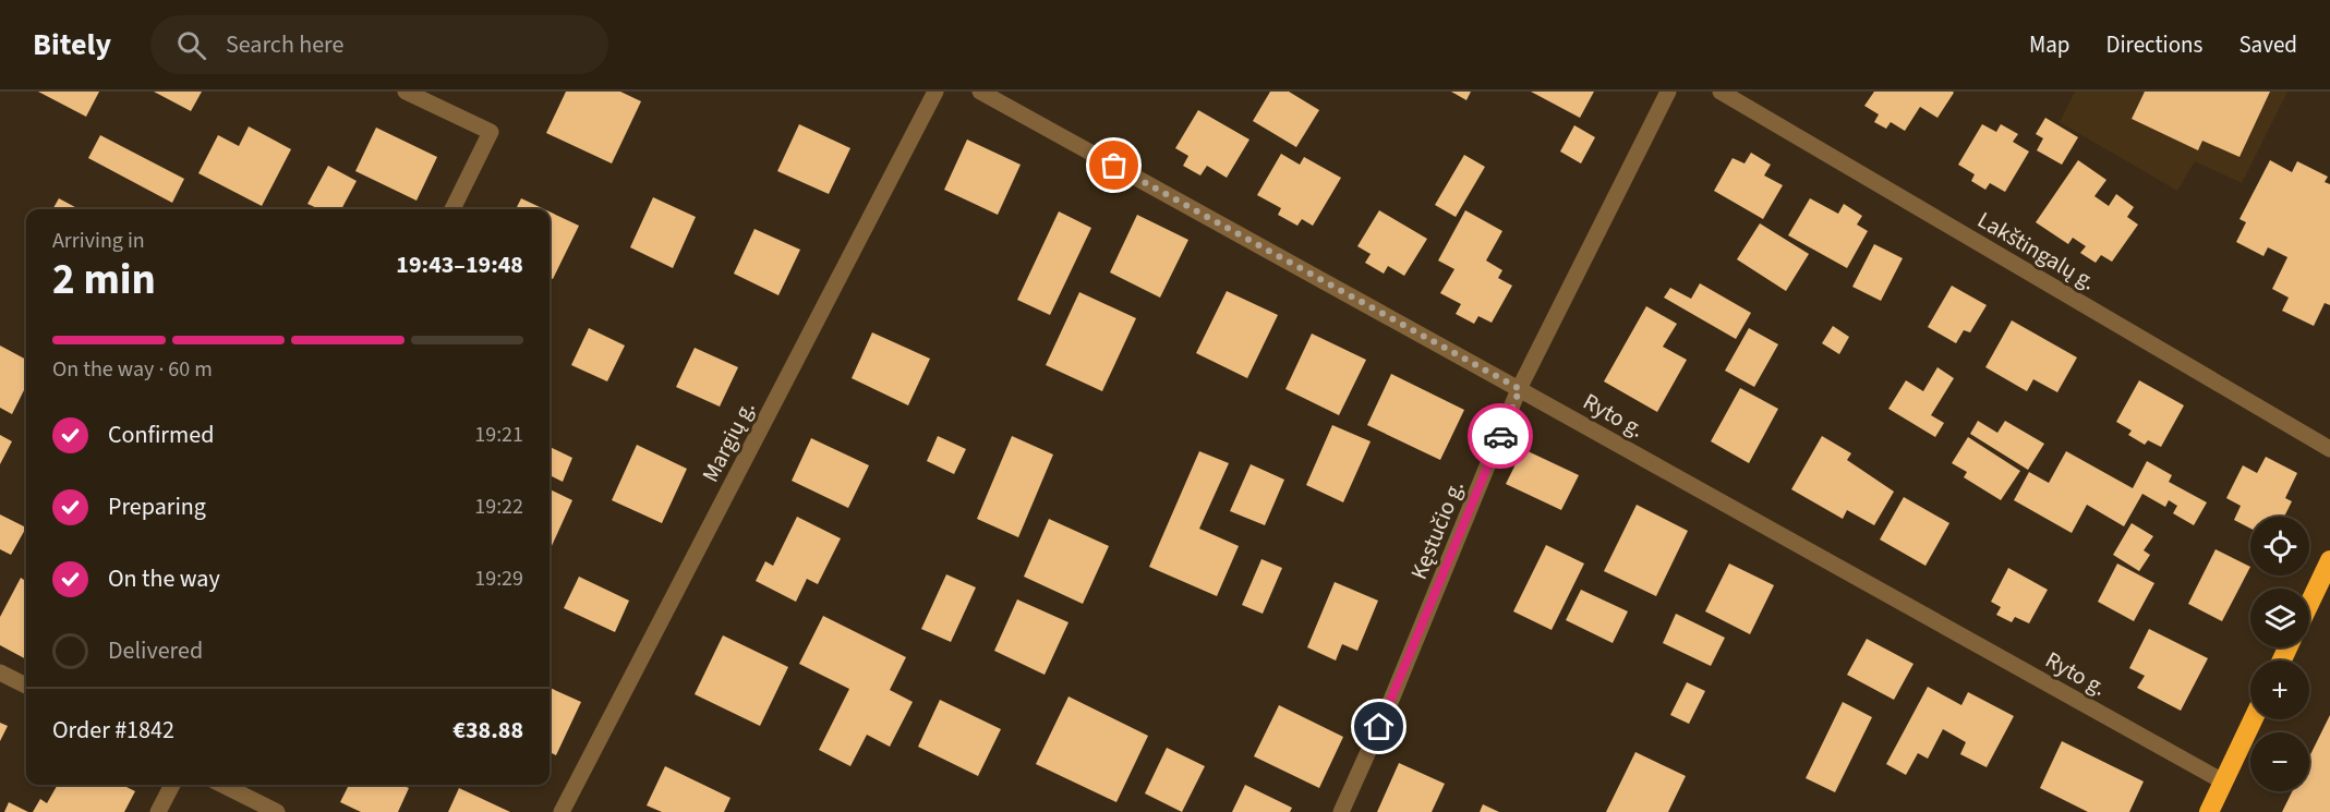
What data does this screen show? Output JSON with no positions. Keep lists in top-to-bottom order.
{
  "streets": {
    "street": [
      "Lakštingalų g.",
      "Ryto g.",
      "Margių g.",
      "Kęstučio g."
    ]
  },
  "crossings": [
    ["Ryto g.", "Kęstučio g."]
  ],
  "page": {
    "header": "Bitely",
    "search": "Search here",
    "nav": ["Map", "Directions", "Saved"],
    "heading": ["2 min", "Arriving in", "19:43–19:48"],
    "panel": ["Order #1842", "€38.88"],
    "bar": "On the way · 60 m",
    "list": [
      ["Confirmed", "19:21"],
      ["Preparing", "19:22"],
      ["On the way", "19:29"],
      "Delivered"
    ],
    "map_buttons": ["+", "−"]
  }
}
